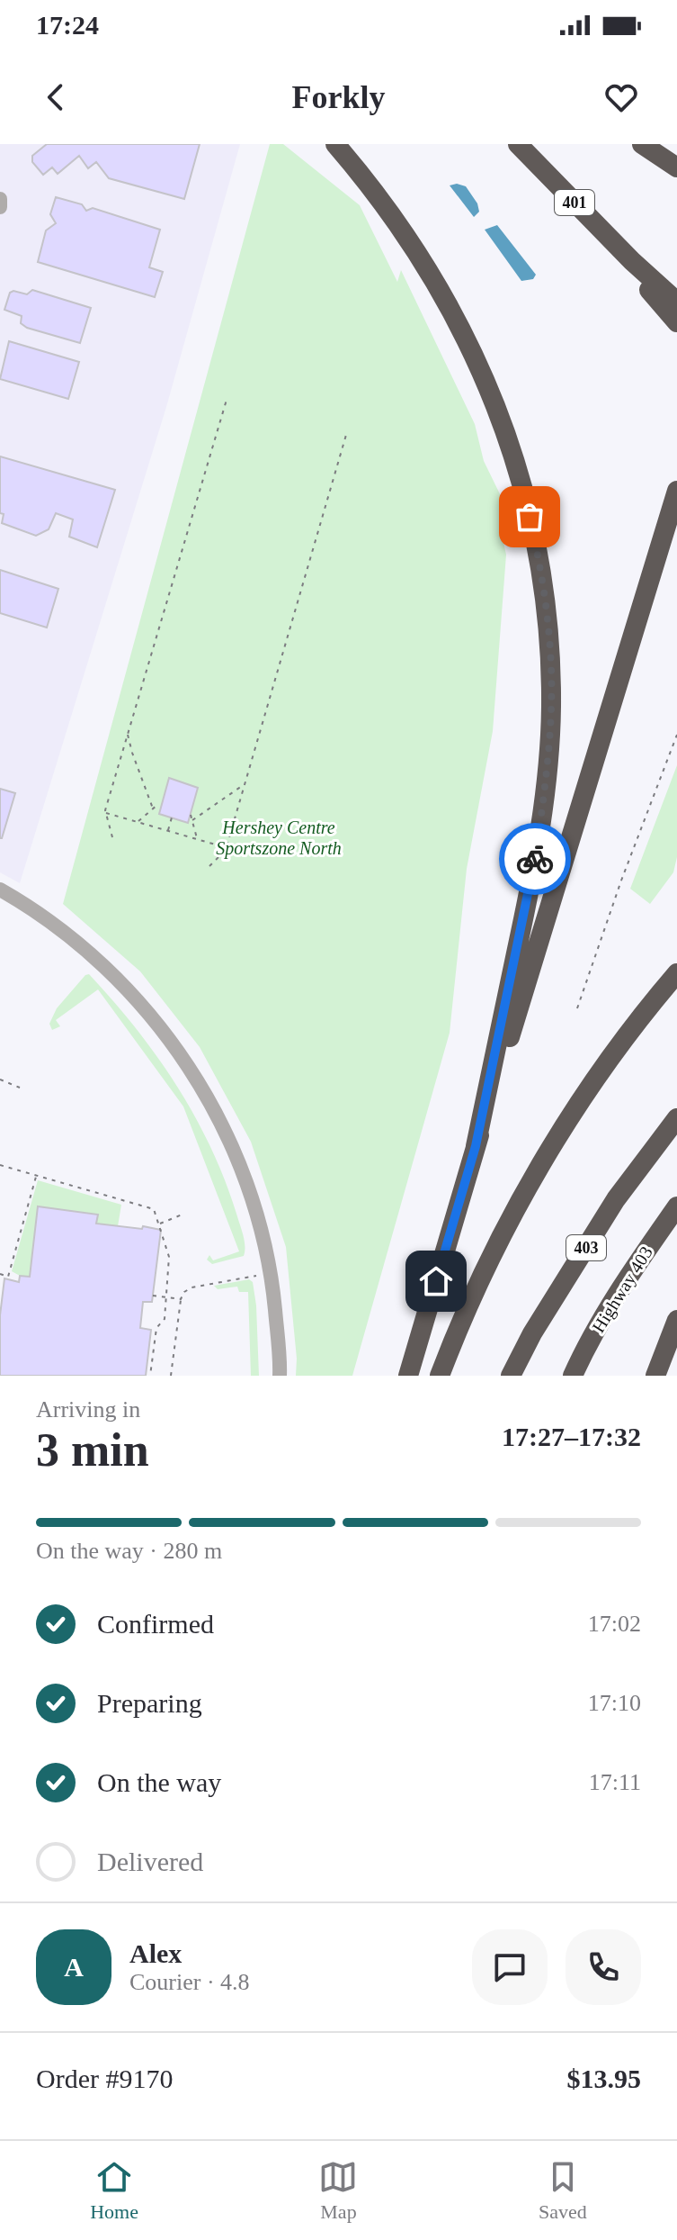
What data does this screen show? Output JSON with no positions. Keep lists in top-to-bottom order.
{
  "streets": {
    "highway": ["401", "403", "Highway 403"]
  },
  "parks": ["Hershey Centre Sportszone North"],
  "page": {
    "status": "17:24",
    "header": "Forkly",
    "heading": ["3 min", "Arriving in", "17:27–17:32"],
    "panel": [
      "Alex",
      "Courier · 4.8",
      "Order #9170",
      "$13.95"
    ],
    "bar": "On the way · 280 m",
    "list": [
      ["Confirmed", "17:02"],
      ["Preparing", "17:10"],
      ["On the way", "17:11"],
      "Delivered"
    ],
    "round": "A",
    "tabs": ["Home", "Map", "Saved"]
  }
}
